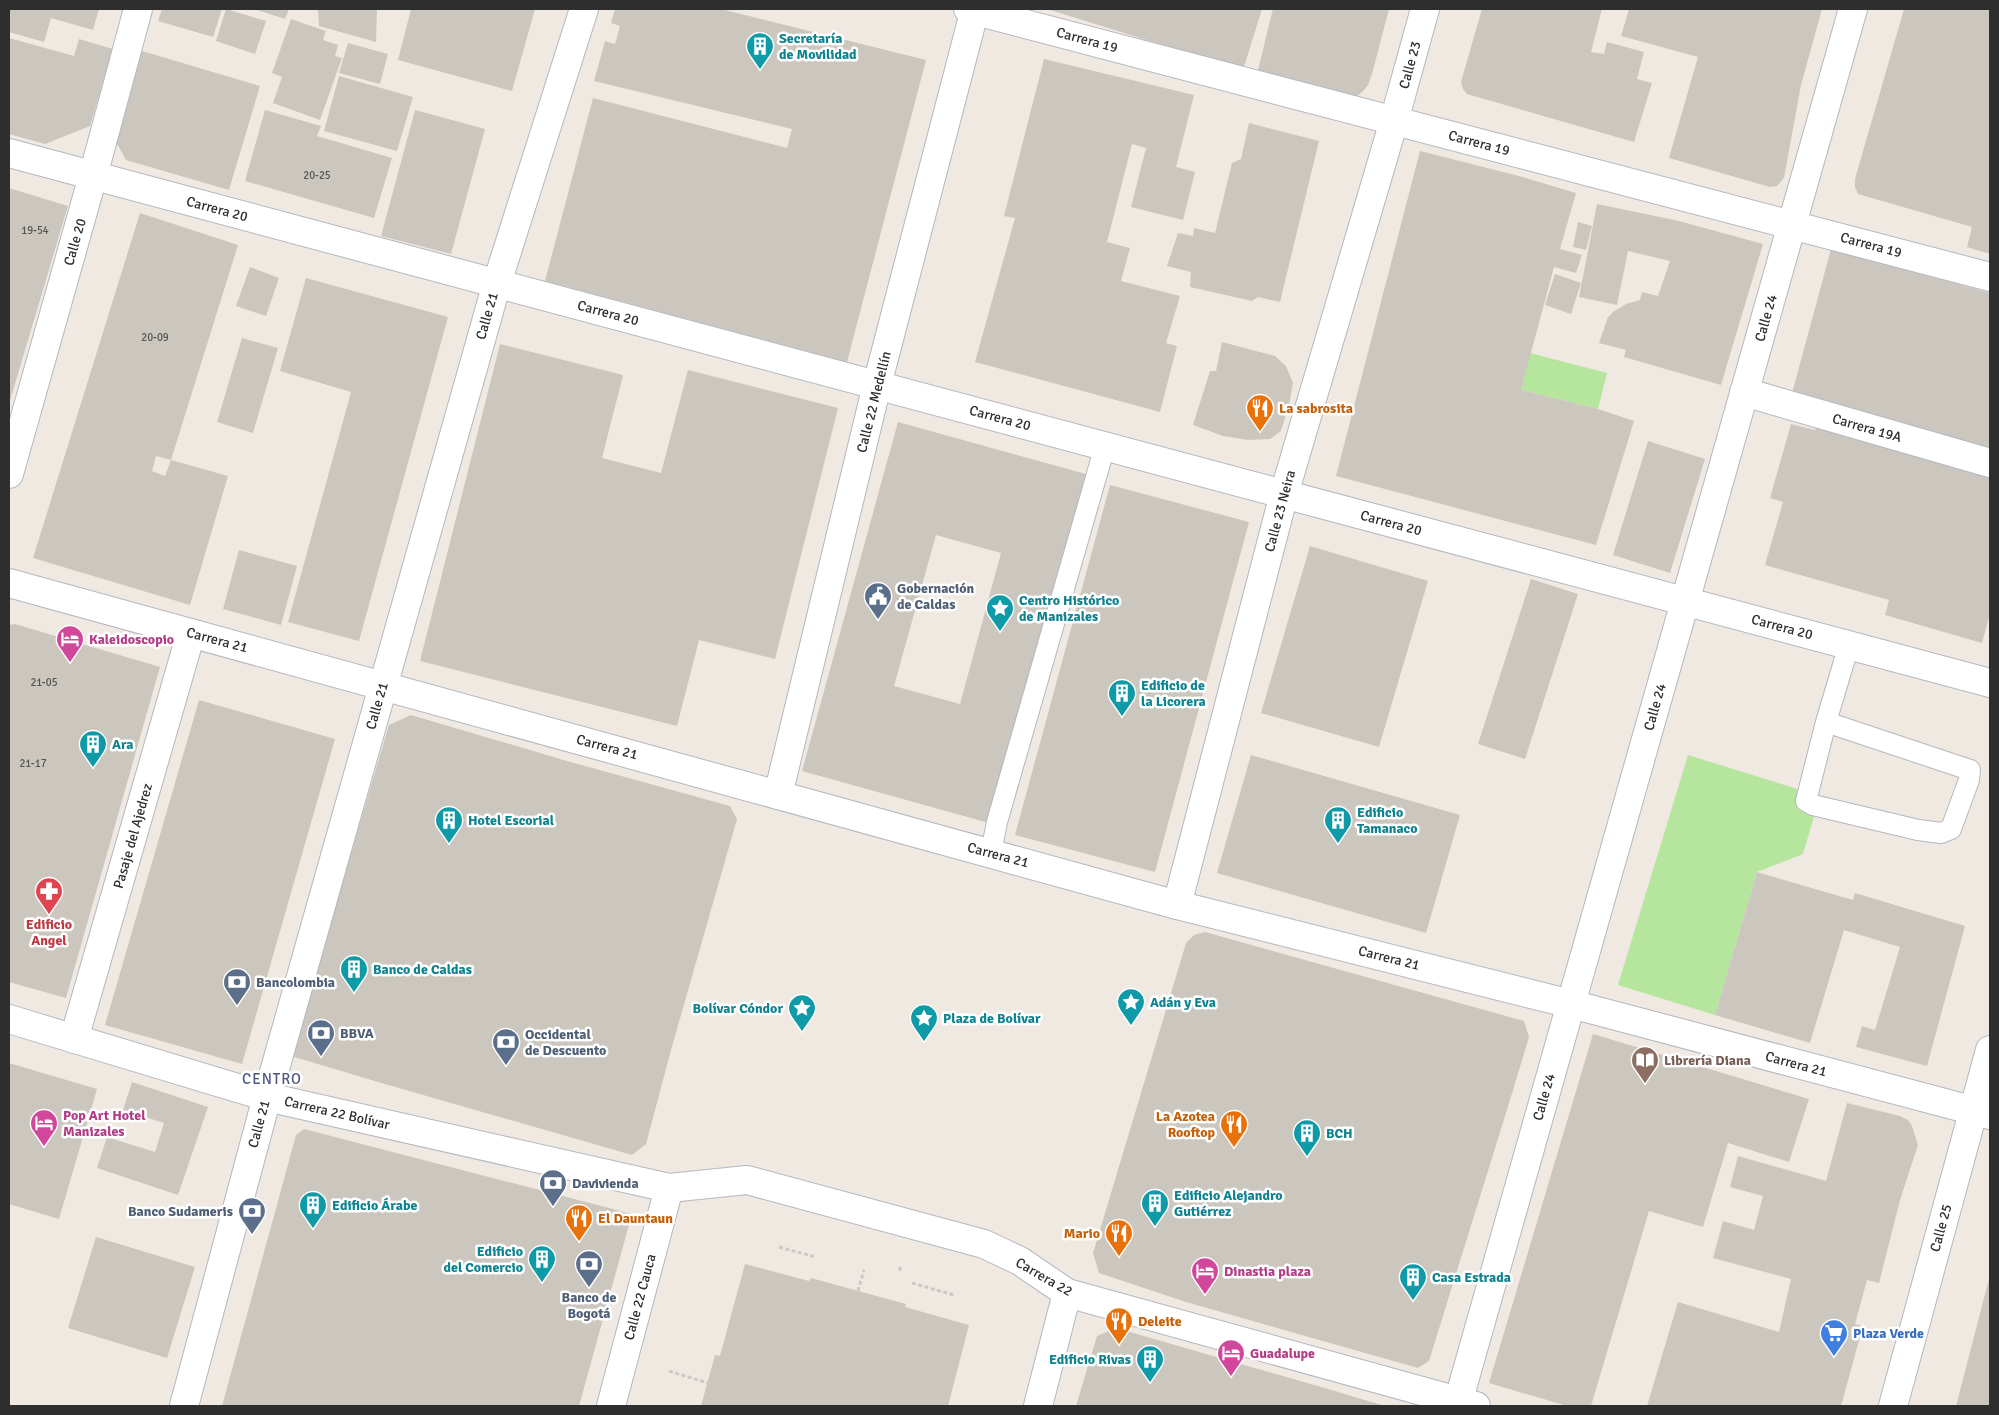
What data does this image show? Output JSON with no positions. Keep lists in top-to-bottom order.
{
  "streets": {
    "street": [
      "Carrera 19",
      "Calle 23",
      "Carrera 20",
      "Calle 20",
      "Calle 21",
      "Calle 24",
      "Calle 22 Medellín",
      "Carrera 19A",
      "Calle 23 Neira",
      "Carrera 21",
      "Pasaje del Ajedrez",
      "Carrera 22 Bolívar",
      "Calle 25",
      "Carrera 22",
      "Calle 22 Cauca"
    ]
  },
  "crossings": [
    ["Carrera 19", "Calle 23"],
    ["Carrera 19", "Calle 24"],
    ["Carrera 19", "Calle 22 Medellín"],
    ["Carrera 19", "Calle 23 Neira"],
    ["Calle 23", "Calle 23 Neira"],
    ["Carrera 20", "Calle 20"],
    ["Carrera 20", "Calle 21"],
    ["Carrera 20", "Calle 24"],
    ["Carrera 20", "Calle 22 Medellín"],
    ["Carrera 20", "Calle 23 Neira"],
    ["Calle 21", "Carrera 21"],
    ["Calle 21", "Carrera 22 Bolívar"],
    ["Calle 24", "Carrera 19A"],
    ["Calle 24", "Carrera 21"],
    ["Calle 24", "Carrera 22"],
    ["Calle 22 Medellín", "Carrera 21"],
    ["Calle 23 Neira", "Carrera 21"],
    ["Carrera 21", "Pasaje del Ajedrez"],
    ["Carrera 21", "Calle 25"],
    ["Pasaje del Ajedrez", "Carrera 22 Bolívar"],
    ["Carrera 22 Bolívar", "Carrera 22"],
    ["Carrera 22 Bolívar", "Calle 22 Cauca"],
    ["Carrera 22", "Calle 22 Cauca"]
  ],
  "districts": ["CENTRO"],
  "places": {
    "building": [
      "Secretaría de Movilidad",
      "Edificio de la Licorera",
      "Ara",
      "Hotel Escorial",
      "Edificio Tamanaco",
      "Banco de Caldas",
      "BCH",
      "Edificio Alejandro Gutiérrez",
      "Edificio Árabe",
      "Edificio del Comercio",
      "Casa Estrada",
      "Edificio Rivas"
    ],
    "restaurant": [
      "La sabrosita",
      "La Azotea Rooftop",
      "El Dauntaun",
      "Mario",
      "Deleite"
    ],
    "public building": ["Gobernación de Caldas"],
    "place": [
      "Centro Histórico de Manizales",
      "Adán y Eva",
      "Bolívar Cóndor",
      "Plaza de Bolívar"
    ],
    "hotel": [
      "Kaleidoscopio",
      "Pop Art Hotel Manizales",
      "Dinastia plaza",
      "Guadalupe"
    ],
    "pharmacy": ["Edificio Angel"],
    "bank": [
      "Bancolombia",
      "BBVA",
      "Occidental de Descuento",
      "Davivienda",
      "Banco Sudameris",
      "Banco de Bogotá"
    ],
    "library": ["Librería Diana"],
    "supermarket": ["Plaza Verde"]
  },
  "house_numbers": [
    "20-25",
    "19-54",
    "20-09",
    "21-05",
    "21-17"
  ]
}
